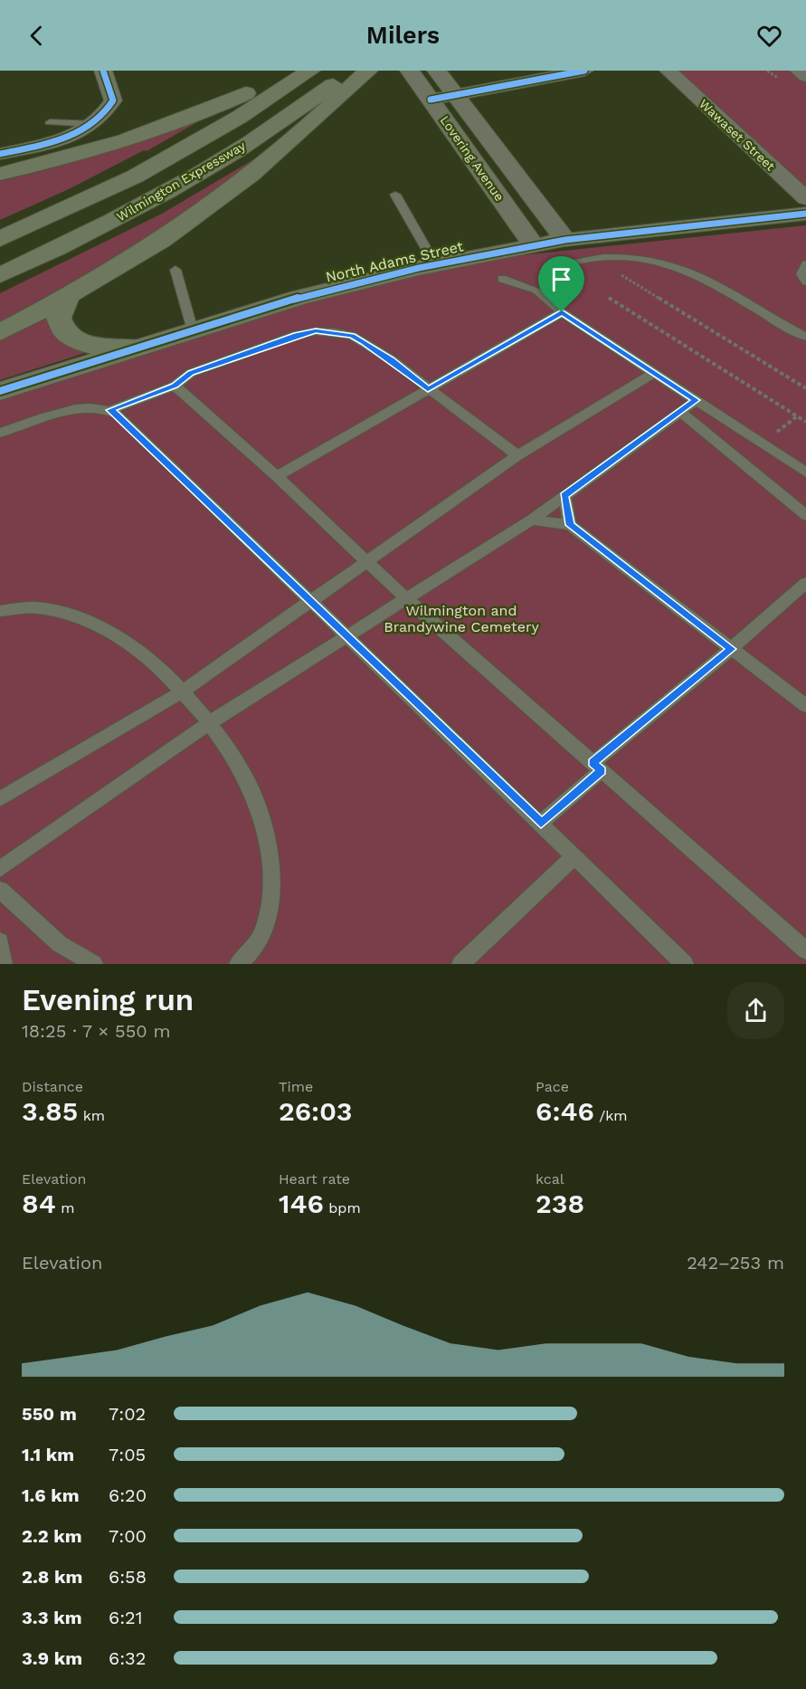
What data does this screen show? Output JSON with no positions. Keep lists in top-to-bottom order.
{
  "streets": {
    "highway": ["Wilmington Expressway"],
    "street": ["Wawaset Street", "Lovering Avenue", "North Adams Street"]
  },
  "crossings": [
    ["Lovering Avenue", "North Adams Street"]
  ],
  "parks": ["Wilmington and Brandywine Cemetery"],
  "page": {
    "header": "Milers",
    "heading": ["Evening run", "18:25 · 7 × 550 m"],
    "stats": [
      ["Distance", "3.85 km"],
      ["Time", "26:03"],
      ["Pace", "6:46 /km"],
      ["Elevation", "84 m"],
      ["Heart rate", "146 bpm"],
      ["kcal", "238"]
    ],
    "chart": ["Elevation", "242–253 m"],
    "list": [
      {
        "name": "550 m",
        "note": "7:02"
      },
      {
        "name": "1.1 km",
        "note": "7:05"
      },
      {
        "name": "1.6 km",
        "note": "6:20"
      },
      {
        "name": "2.2 km",
        "note": "7:00"
      },
      {
        "name": "2.8 km",
        "note": "6:58"
      },
      {
        "name": "3.3 km",
        "note": "6:21"
      },
      {
        "name": "3.9 km",
        "note": "6:32"
      }
    ]
  }
}
